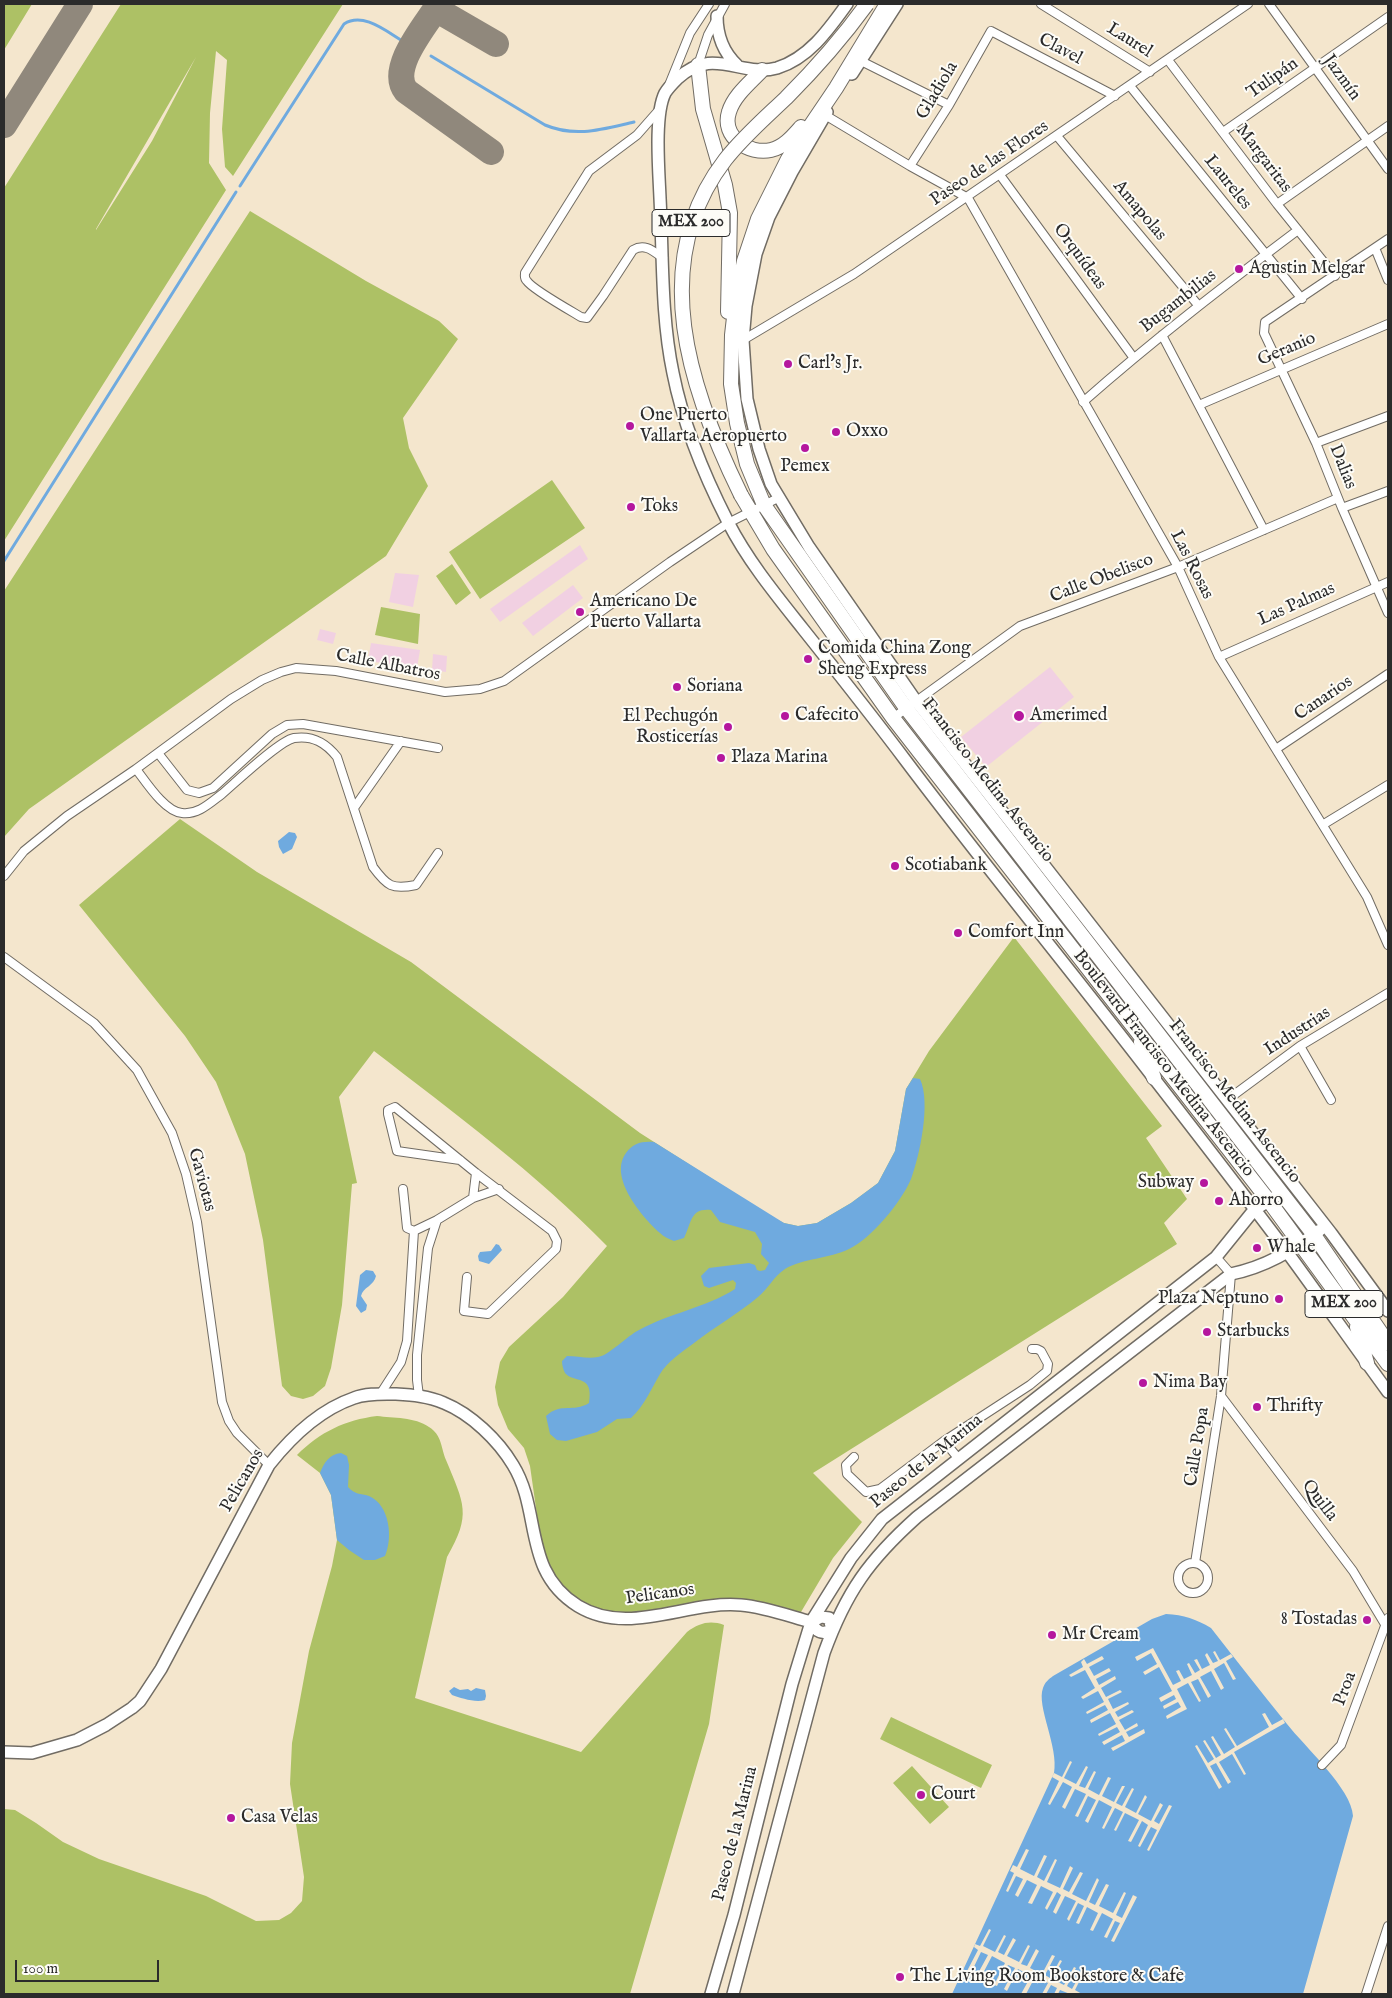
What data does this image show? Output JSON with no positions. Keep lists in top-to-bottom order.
{
  "streets": {
    "highway": ["MEX 200", "Francisco Medina Ascencio"],
    "main road": ["Boulevard Francisco Medina Ascencio", "Paseo de la Marina", "Pelicanos"],
    "street": [
      "Laurel",
      "Clavel",
      "Jazmín",
      "Tulipán",
      "Gladiola",
      "Margaritas",
      "Paseo de las Flores",
      "Laureles",
      "Amapolas",
      "Orquídeas",
      "Bugambilias",
      "Geranio",
      "Dalias",
      "Las Rosas",
      "Calle Obelisco",
      "Las Palmas",
      "Calle Albatros",
      "Canarios",
      "Industrias",
      "Gaviotas",
      "Calle Popa",
      "Quilla",
      "Proa"
    ]
  },
  "crossings": [
    ["Laurel", "Paseo de las Flores"],
    ["Clavel", "Gladiola"],
    ["Clavel", "Paseo de las Flores"],
    ["Jazmín", "Tulipán"],
    ["Tulipán", "Margaritas"],
    ["Margaritas", "Paseo de las Flores"],
    ["Margaritas", "Bugambilias"],
    ["Paseo de las Flores", "Laureles"],
    ["Paseo de las Flores", "Amapolas"],
    ["Paseo de las Flores", "Orquídeas"],
    ["Paseo de las Flores", "Las Rosas"],
    ["Paseo de las Flores", "Francisco Medina Ascencio"],
    ["Laureles", "Bugambilias"],
    ["Laureles", "Dalias"],
    ["Amapolas", "Bugambilias"],
    ["Orquídeas", "Bugambilias"],
    ["Bugambilias", "Las Rosas"],
    ["Geranio", "Dalias"],
    ["Dalias", "Calle Obelisco"],
    ["Dalias", "Las Palmas"],
    ["Las Rosas", "Calle Obelisco"],
    ["Las Rosas", "Las Palmas"],
    ["Las Rosas", "Canarios"],
    ["Calle Obelisco", "Francisco Medina Ascencio"],
    ["Calle Albatros", "Francisco Medina Ascencio"],
    ["Calle Albatros", "Boulevard Francisco Medina Ascencio"],
    ["Francisco Medina Ascencio", "Industrias"],
    ["Francisco Medina Ascencio", "Paseo de la Marina"],
    ["Boulevard Francisco Medina Ascencio", "Paseo de la Marina"],
    ["Gaviotas", "Pelicanos"],
    ["Calle Popa", "Paseo de la Marina"],
    ["Calle Popa", "Quilla"],
    ["Paseo de la Marina", "Pelicanos"],
    ["Quilla", "Proa"]
  ],
  "places": [
    "Agustin Melgar",
    "Carl's Jr.",
    "One Puerto Vallarta Aeropuerto",
    "Oxxo",
    "Pemex",
    "Toks",
    "Americano De Puerto Vallarta",
    "Comida China Zong Sheng Express",
    "Soriana",
    "Cafecito",
    "Amerimed",
    "El Pechugón Rosticerías",
    "Plaza Marina",
    "Scotiabank",
    "Comfort Inn",
    "Subway",
    "Ahorro",
    "Whale",
    "Plaza Neptuno",
    "Starbucks",
    "Nima Bay",
    "Thrifty",
    "8 Tostadas",
    "Mr Cream",
    "Court",
    "Casa Velas",
    "The Living Room Bookstore & Cafe"
  ],
  "scale_bar": "100 m"
}
